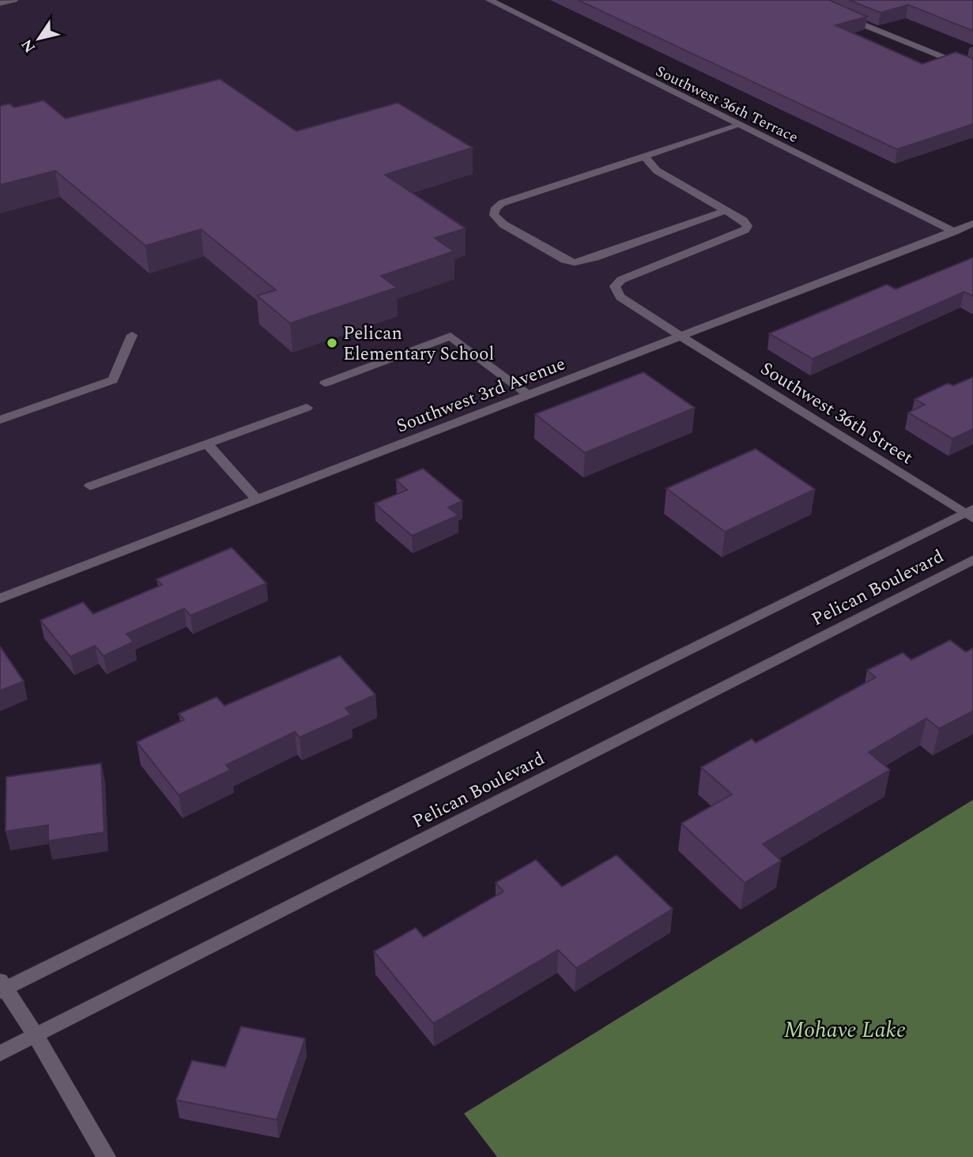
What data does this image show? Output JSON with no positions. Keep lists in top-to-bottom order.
{
  "streets": {
    "street": [
      "Southwest 36th Terrace",
      "Southwest 3rd Avenue",
      "Southwest 36th Street",
      "Pelican Boulevard"
    ]
  },
  "crossings": [
    ["Southwest 36th Terrace", "Southwest 3rd Avenue"],
    ["Southwest 3rd Avenue", "Southwest 36th Street"],
    ["Southwest 36th Street", "Pelican Boulevard"]
  ],
  "water": ["Mohave Lake"],
  "places": ["Pelican Elementary School"],
  "north": "bottom left"
}
